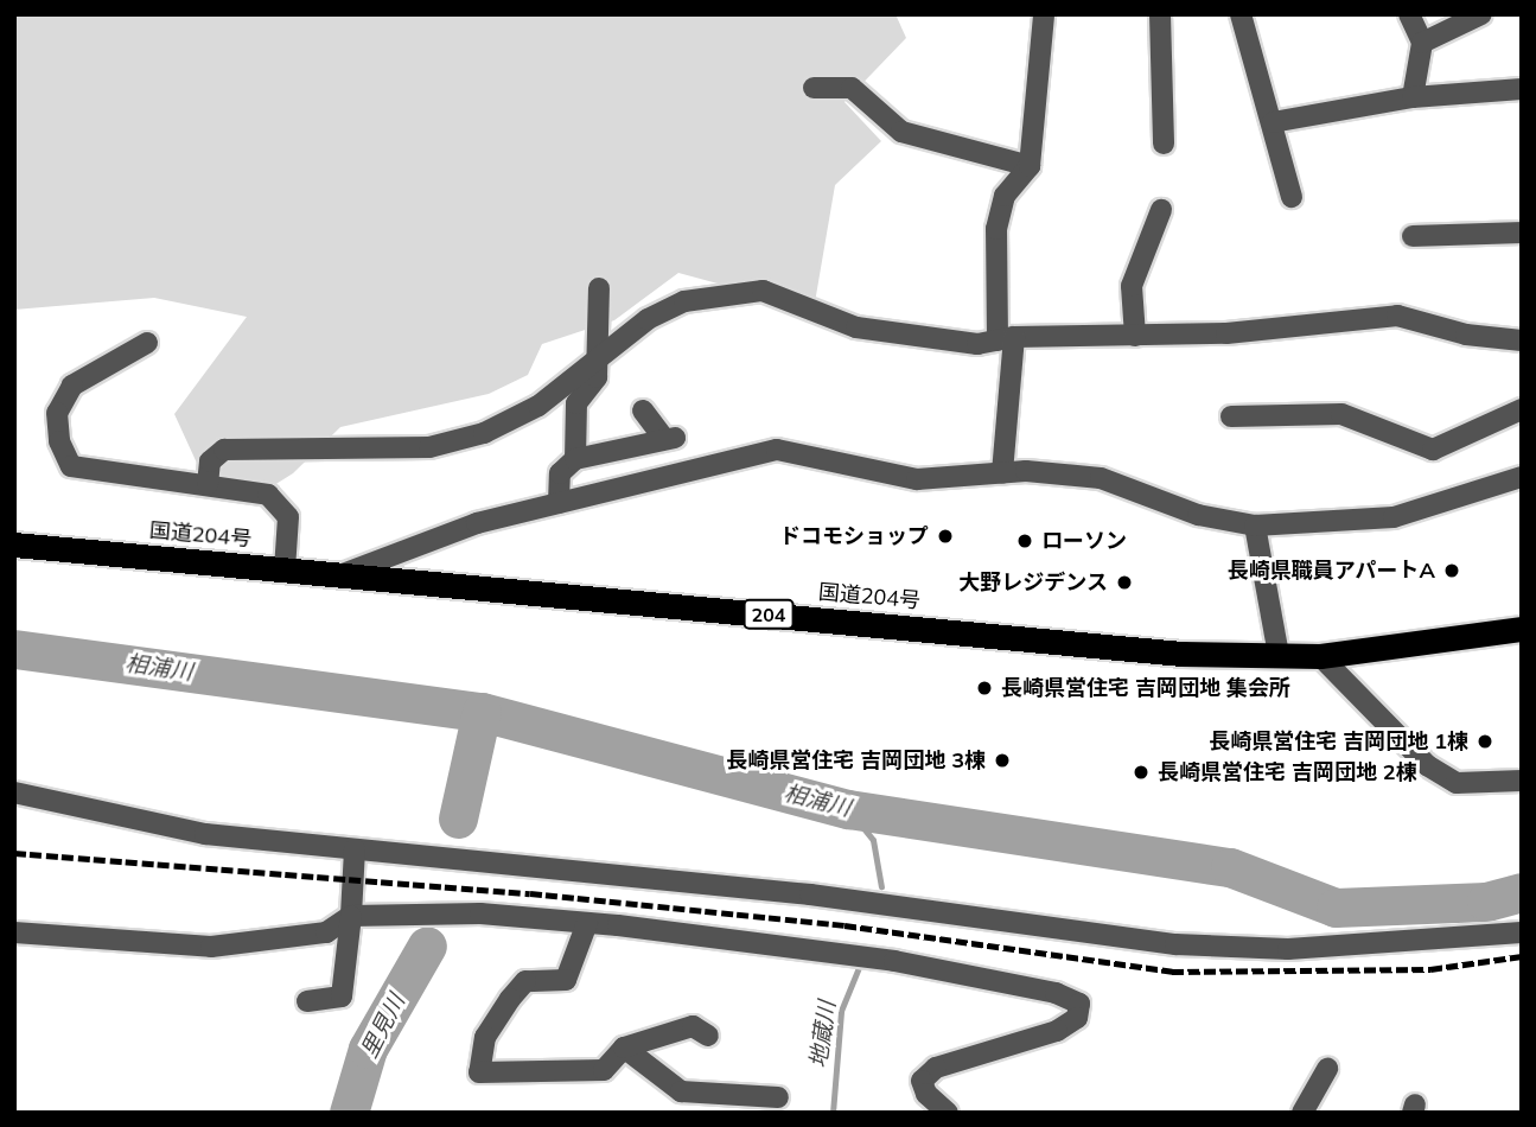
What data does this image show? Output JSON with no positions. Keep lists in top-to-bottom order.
{
  "streets": {
    "highway": ["国道204号", "204"]
  },
  "water": ["相浦川", "里見川", "地蔵川"],
  "places": [
    "ドコモショップ",
    "ローソン",
    "長崎県職員アパートA",
    "大野レジデンス",
    "長崎県営住宅 吉岡団地 集会所",
    "長崎県営住宅 吉岡団地 1棟",
    "長崎県営住宅 吉岡団地 3棟",
    "長崎県営住宅 吉岡団地 2棟"
  ]
}
